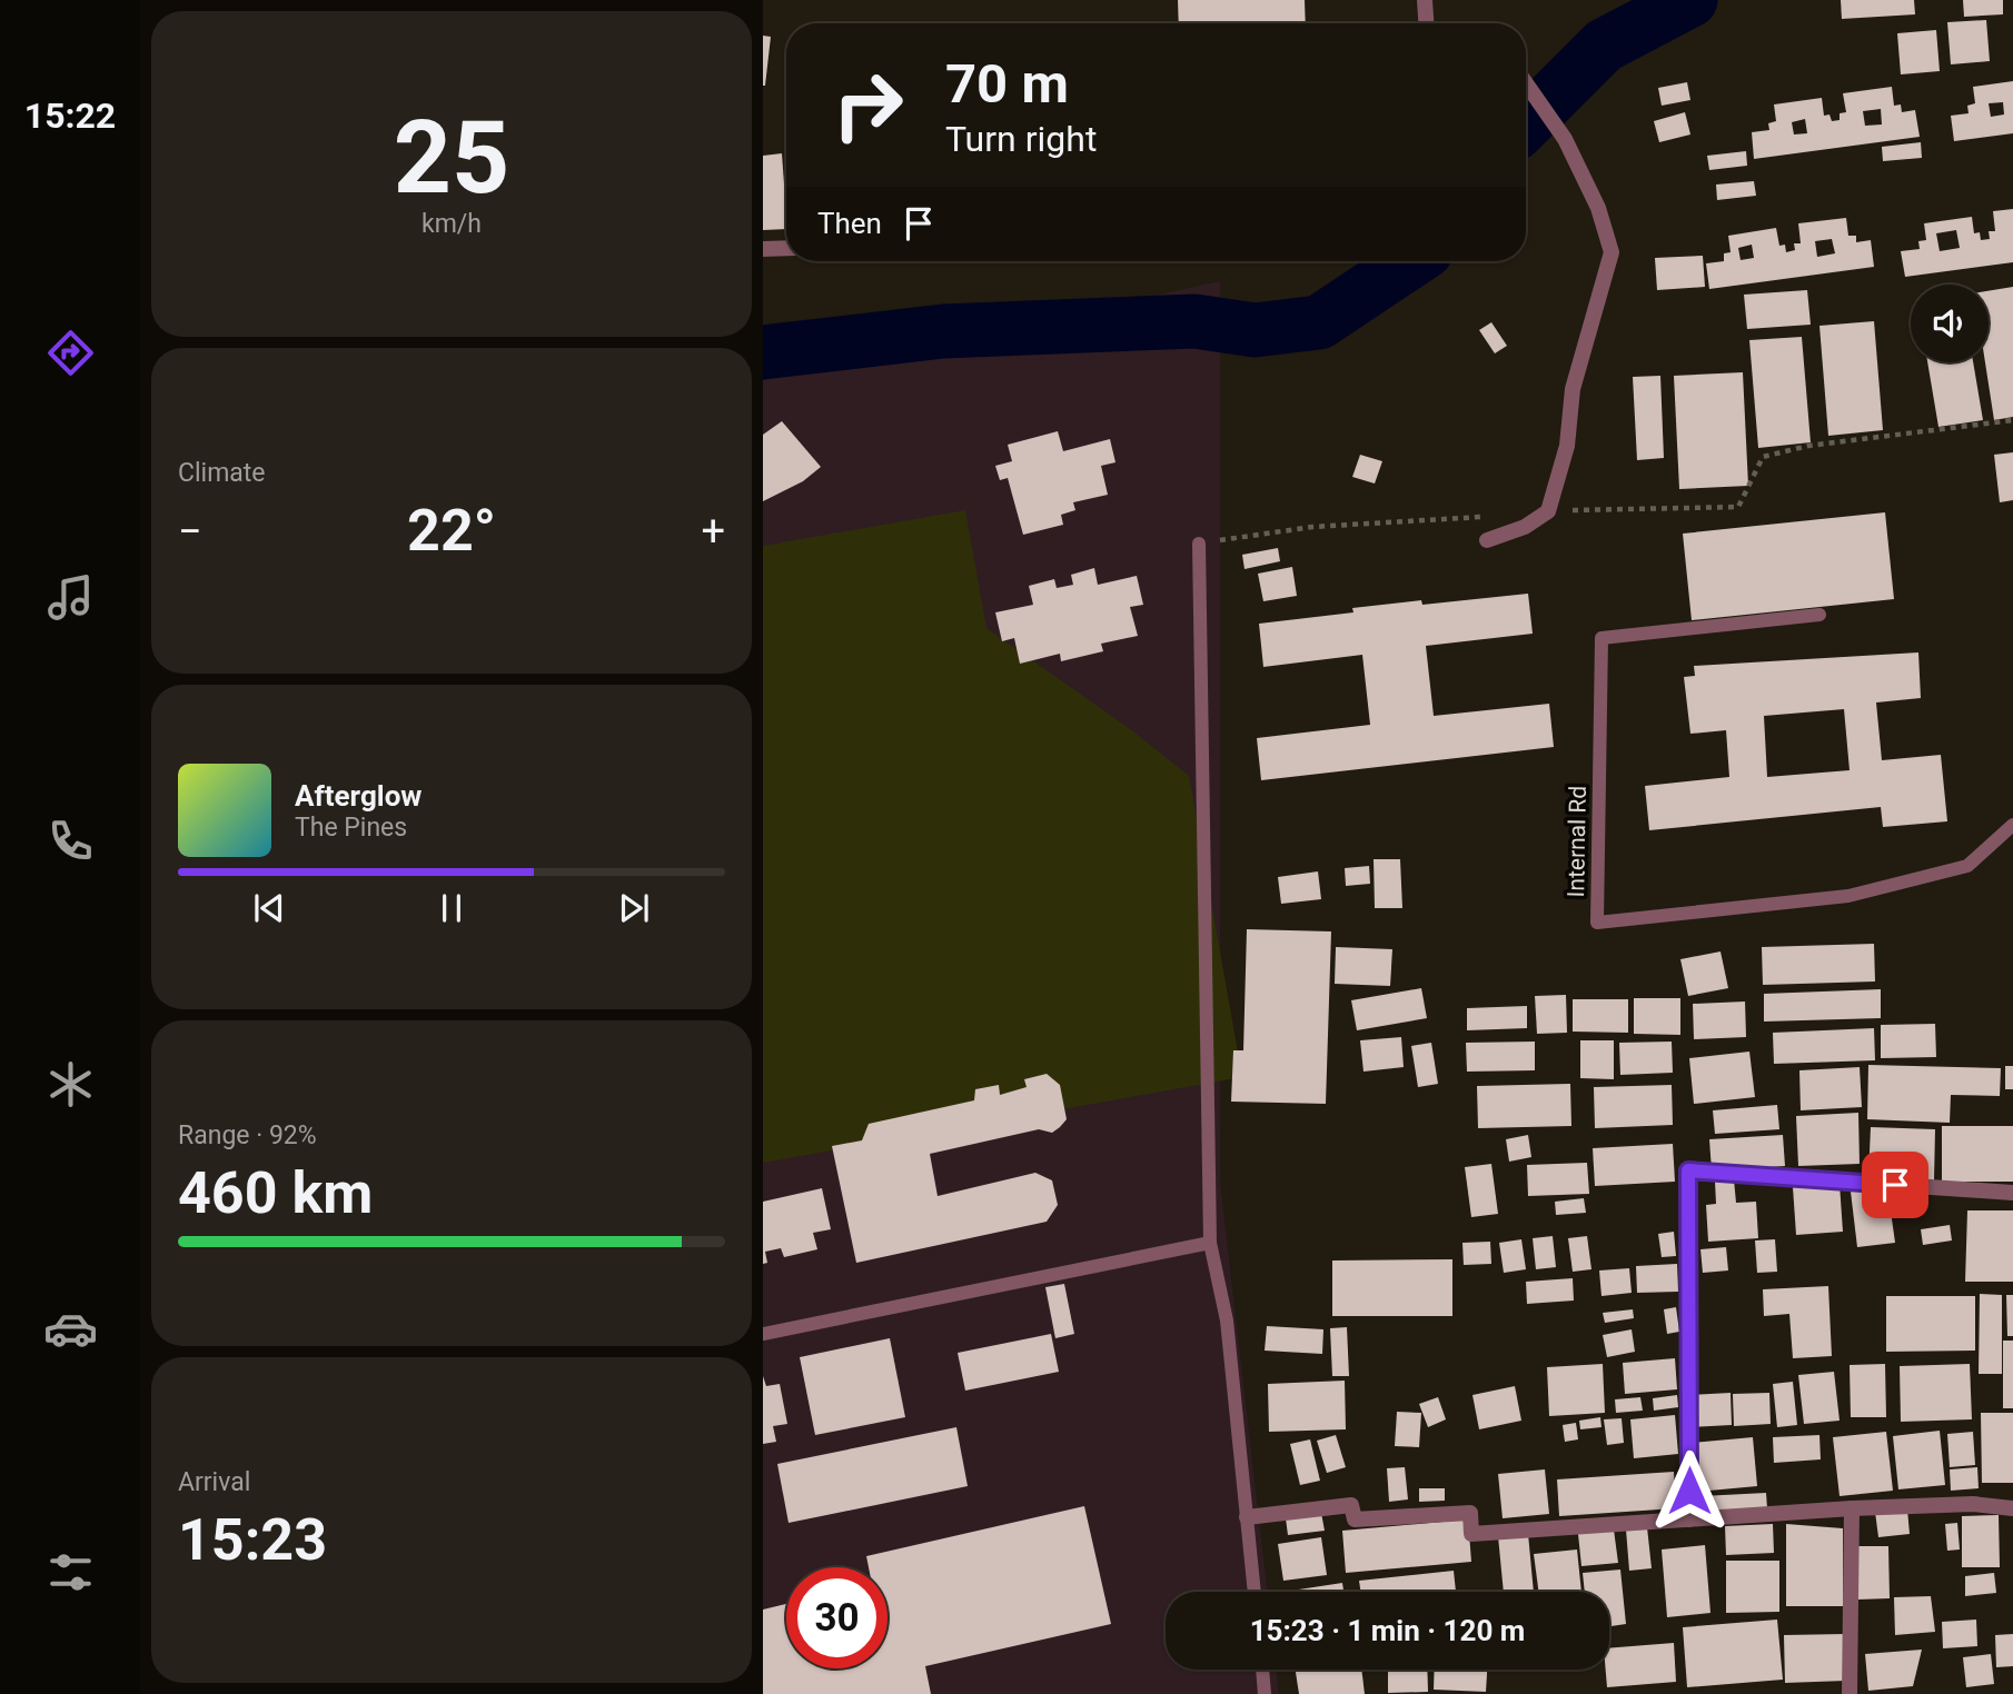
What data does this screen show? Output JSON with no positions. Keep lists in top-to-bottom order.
{
  "streets": {
    "lane": ["Internal Rd"]
  },
  "page": {
    "tabs": "15:22",
    "tile": [
      ["25", "km/h"],
      "Climate",
      ["Range · 92%", "460 km"],
      ["Arrival", "15:23"]
    ],
    "turn": ["70 m", "Turn right"],
    "then": "Then",
    "heat": ["−", "22°", "+"],
    "song": ["Afterglow", "The Pines"],
    "limit": "30",
    "trip": "15:23 · 1 min · 120 m"
  }
}
